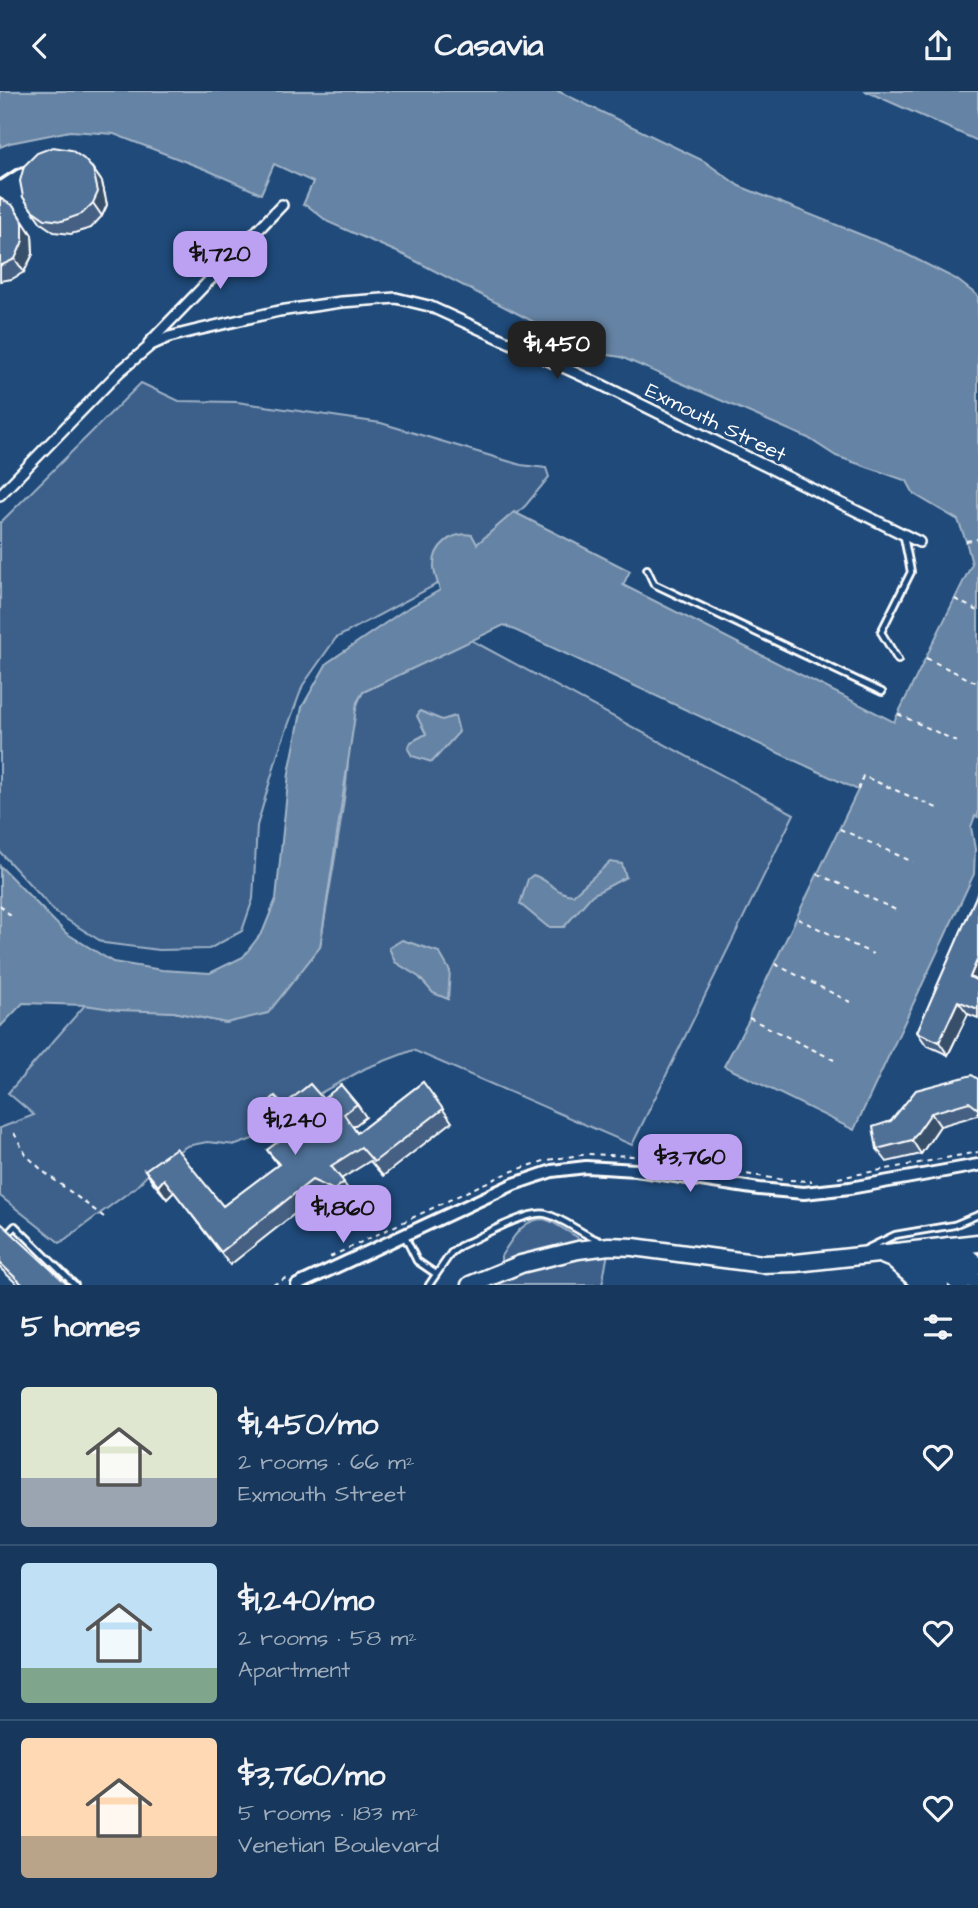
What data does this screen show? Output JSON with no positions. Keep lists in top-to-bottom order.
{
  "streets": {
    "street": ["Exmouth Street"]
  },
  "page": {
    "header": "Casavia",
    "price": [
      "$1,720",
      "$1,450",
      "$1,240",
      "$3,760",
      "$1,860"
    ],
    "heading": "5 homes",
    "list": [
      {
        "name": "$1,450/mo",
        "note": "2 rooms · 66 m² · Exmouth Street"
      },
      {
        "name": "$1,240/mo",
        "note": "2 rooms · 58 m² · Apartment"
      },
      {
        "name": "$3,760/mo",
        "note": "5 rooms · 183 m² · Venetian Boulevard"
      }
    ]
  }
}
